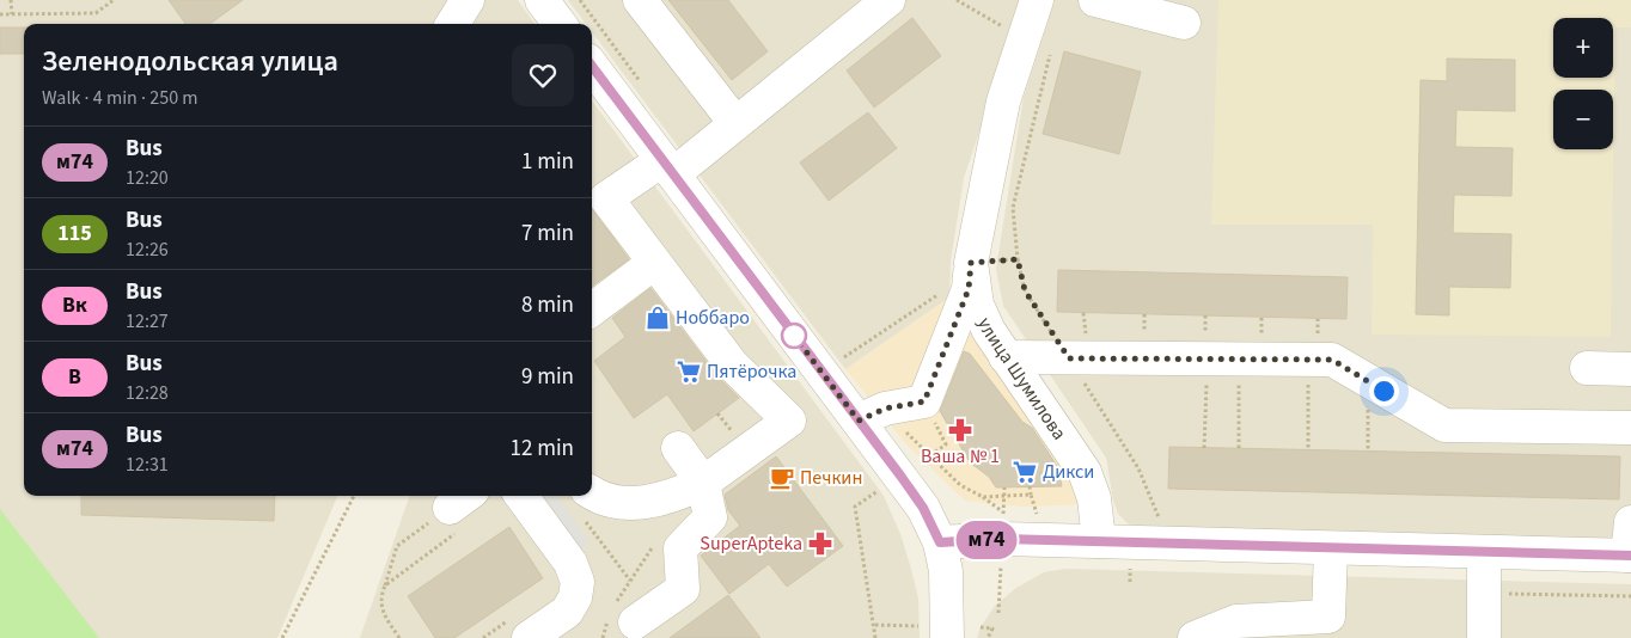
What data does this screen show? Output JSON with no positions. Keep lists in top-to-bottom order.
{
  "streets": {
    "street": ["улица Шумилова"]
  },
  "places": {
    "shop": ["Ноббаро"],
    "supermarket": ["Пятёрочка", "Дикси"],
    "pharmacy": ["Ваша № 1", "SuperApteka"],
    "cafe": ["Печкин"]
  },
  "lines": ["bus line м74"],
  "page": {
    "on_map": "м74",
    "map_buttons": ["+", "−"],
    "heading": ["Зеленодольская улица", "Walk · 4 min · 250 m"],
    "list": [
      {
        "mark": "м74",
        "name": "Bus",
        "note": "12:20",
        "value": "1 min"
      },
      {
        "mark": "115",
        "name": "Bus",
        "note": "12:26",
        "value": "7 min"
      },
      {
        "mark": "Вк",
        "name": "Bus",
        "note": "12:27",
        "value": "8 min"
      },
      {
        "mark": "В",
        "name": "Bus",
        "note": "12:28",
        "value": "9 min"
      },
      {
        "mark": "м74",
        "name": "Bus",
        "note": "12:31",
        "value": "12 min"
      }
    ]
  }
}
